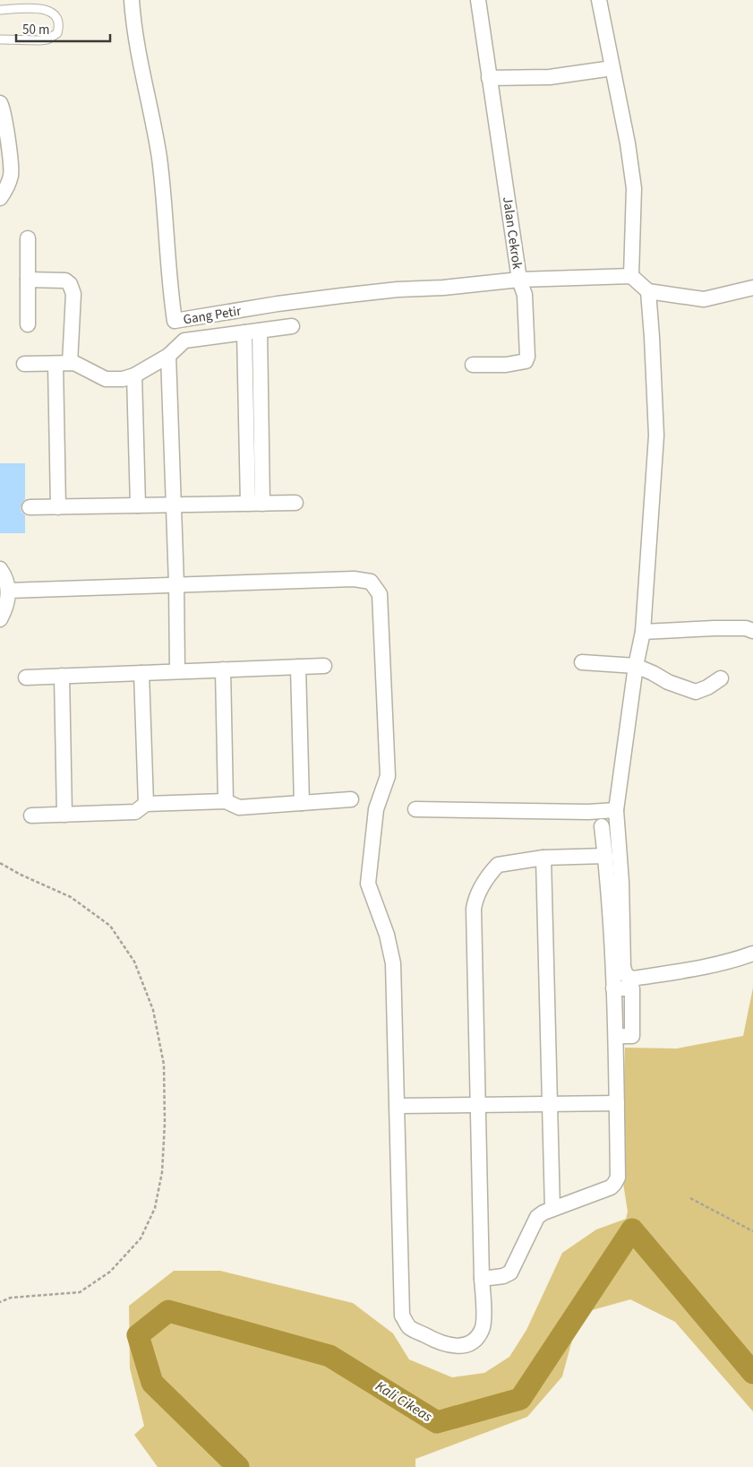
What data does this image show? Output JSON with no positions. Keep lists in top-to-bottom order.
{
  "streets": {
    "street": ["Jalan Cekrok", "Gang Petir"]
  },
  "crossings": [
    ["Jalan Cekrok", "Gang Petir"]
  ],
  "water": ["Kali Cikeas"],
  "scale_bar": "50 m"
}
